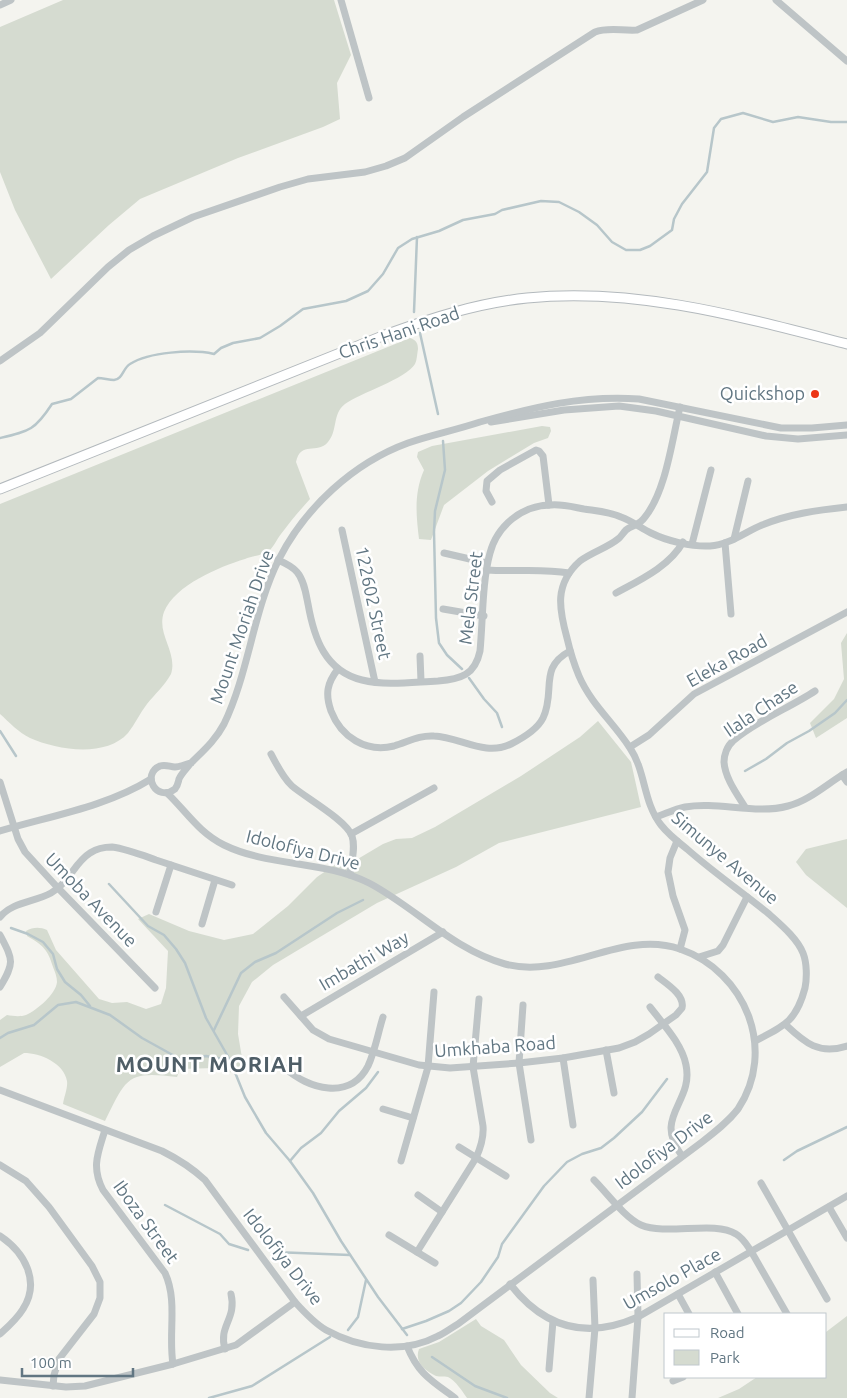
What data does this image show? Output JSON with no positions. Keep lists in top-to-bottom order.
{
  "streets": {
    "main road": ["Chris Hani Road"],
    "street": [
      "Mela Street",
      "122602 Street",
      "Mount Moriah Drive",
      "Eleka Road",
      "Ilala Chase",
      "Idolofiya Drive",
      "Simunye Avenue",
      "Umoba Avenue",
      "Imbathi Way",
      "Umkhaba Road",
      "Iboza Street",
      "Umsolo Place"
    ]
  },
  "crossings": [
    ["Mela Street", "122602 Street"],
    ["Mela Street", "Mount Moriah Drive"],
    ["Mount Moriah Drive", "Idolofiya Drive"],
    ["Mount Moriah Drive", "Umoba Avenue"],
    ["Eleka Road", "Simunye Avenue"],
    ["Idolofiya Drive", "Simunye Avenue"],
    ["Idolofiya Drive", "Imbathi Way"],
    ["Idolofiya Drive", "Iboza Street"],
    ["Idolofiya Drive", "Umsolo Place"],
    ["Imbathi Way", "Umkhaba Road"]
  ],
  "districts": ["MOUNT MORIAH"],
  "places": ["Quickshop"],
  "legend": ["Road", "Park"],
  "scale_bar": "100 m"
}
